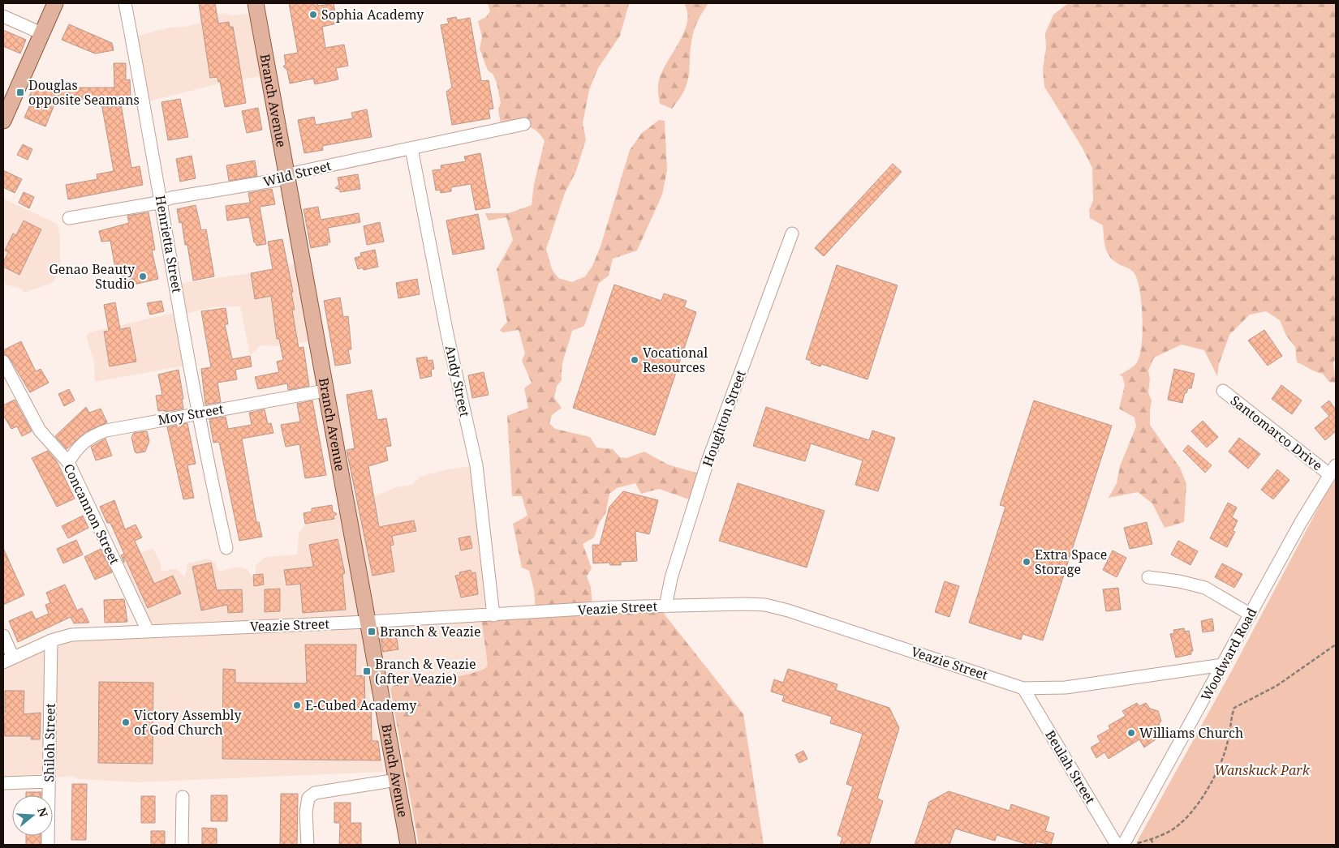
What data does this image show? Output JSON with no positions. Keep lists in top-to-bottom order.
{
  "streets": {
    "main road": ["Branch Avenue"],
    "street": [
      "Wild Street",
      "Henrietta Street",
      "Andy Street",
      "Moy Street",
      "Houghton Street",
      "Santomarco Drive",
      "Concannon Street",
      "Veazie Street",
      "Woodward Road",
      "Shiloh Street",
      "Beulah Street"
    ]
  },
  "crossings": [
    ["Branch Avenue", "Wild Street"],
    ["Branch Avenue", "Moy Street"],
    ["Branch Avenue", "Veazie Street"],
    ["Wild Street", "Henrietta Street"],
    ["Wild Street", "Andy Street"],
    ["Henrietta Street", "Moy Street"],
    ["Andy Street", "Veazie Street"],
    ["Moy Street", "Concannon Street"],
    ["Houghton Street", "Veazie Street"],
    ["Santomarco Drive", "Woodward Road"],
    ["Concannon Street", "Veazie Street"],
    ["Veazie Street", "Woodward Road"],
    ["Veazie Street", "Shiloh Street"],
    ["Veazie Street", "Beulah Street"]
  ],
  "parks": ["Wanskuck Park"],
  "places": {
    "other": [
      "Sophia Academy",
      "Genao Beauty Studio",
      "Vocational Resources",
      "Extra Space Storage",
      "E-Cubed Academy",
      "Victory Assembly of God Church",
      "Williams Church"
    ],
    "transit": ["Douglas opposite Seamans", "Branch & Veazie", "Branch & Veazie (after Veazie)"]
  },
  "north": "right"
}
